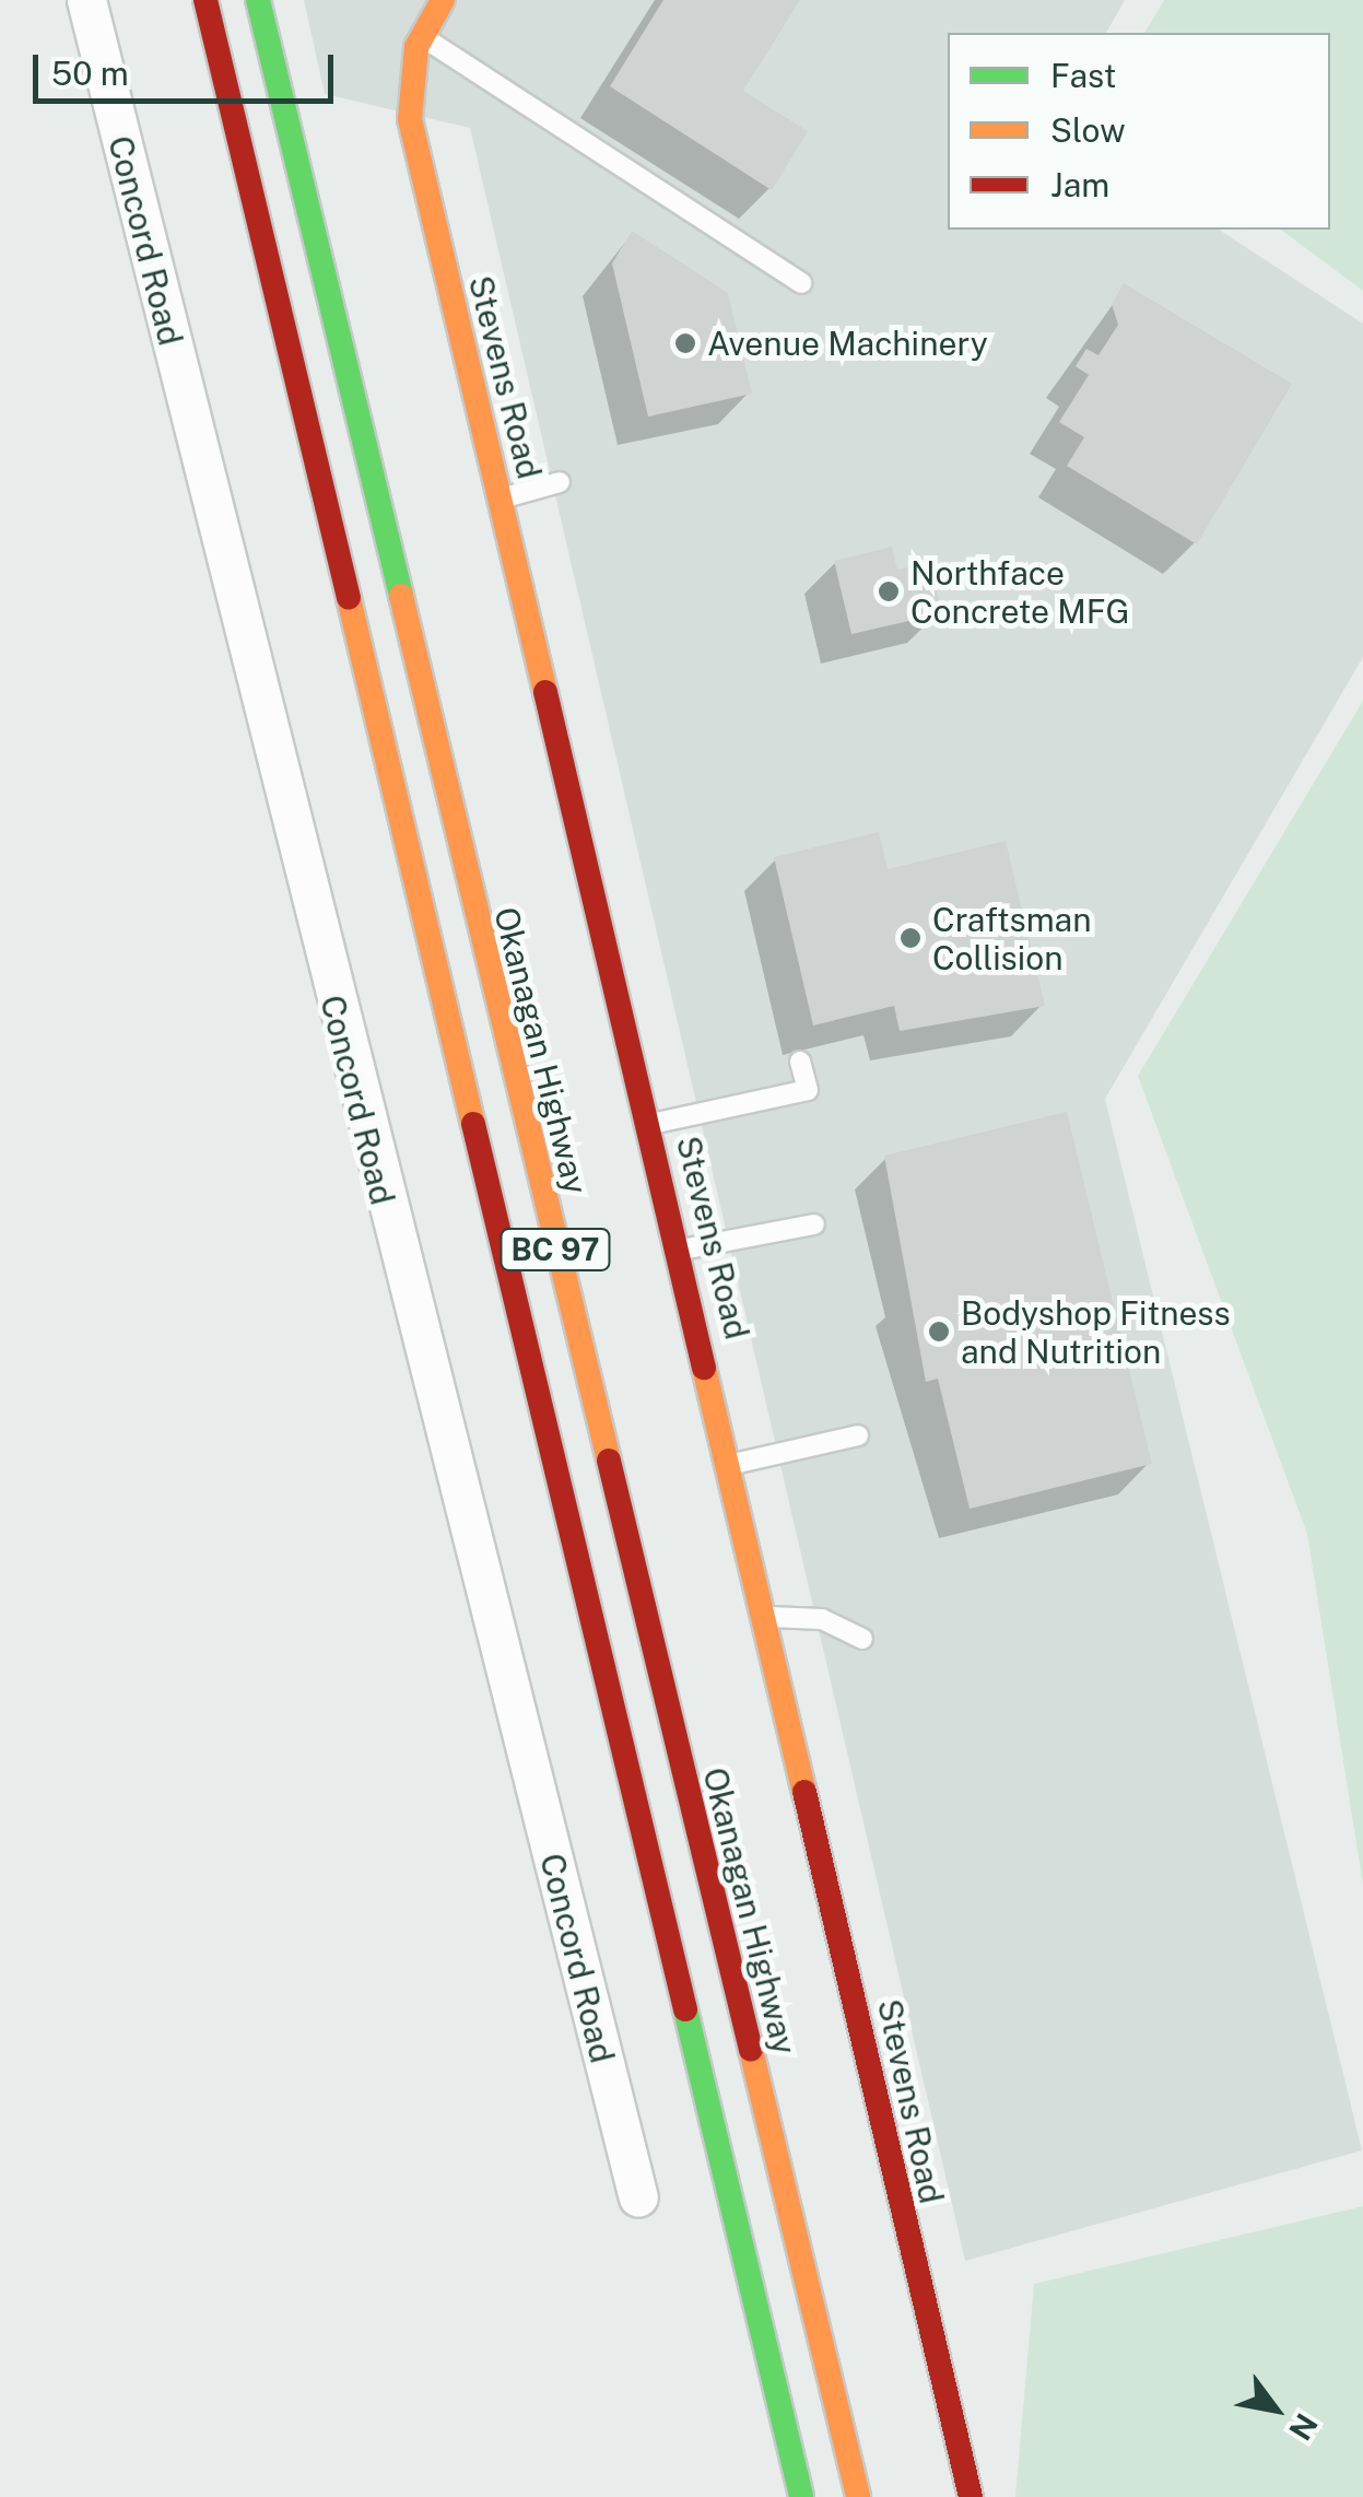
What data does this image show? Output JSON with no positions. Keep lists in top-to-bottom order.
{
  "streets": {
    "main road": ["Stevens Road", "Okanagan Highway", "BC 97"],
    "street": ["Concord Road"]
  },
  "places": [
    "Avenue Machinery",
    "Northface Concrete MFG",
    "Craftsman Collision",
    "Bodyshop Fitness and Nutrition"
  ],
  "legend": ["Fast", "Slow", "Jam"],
  "scale_bar": "50 m",
  "north": "bottom right"
}
